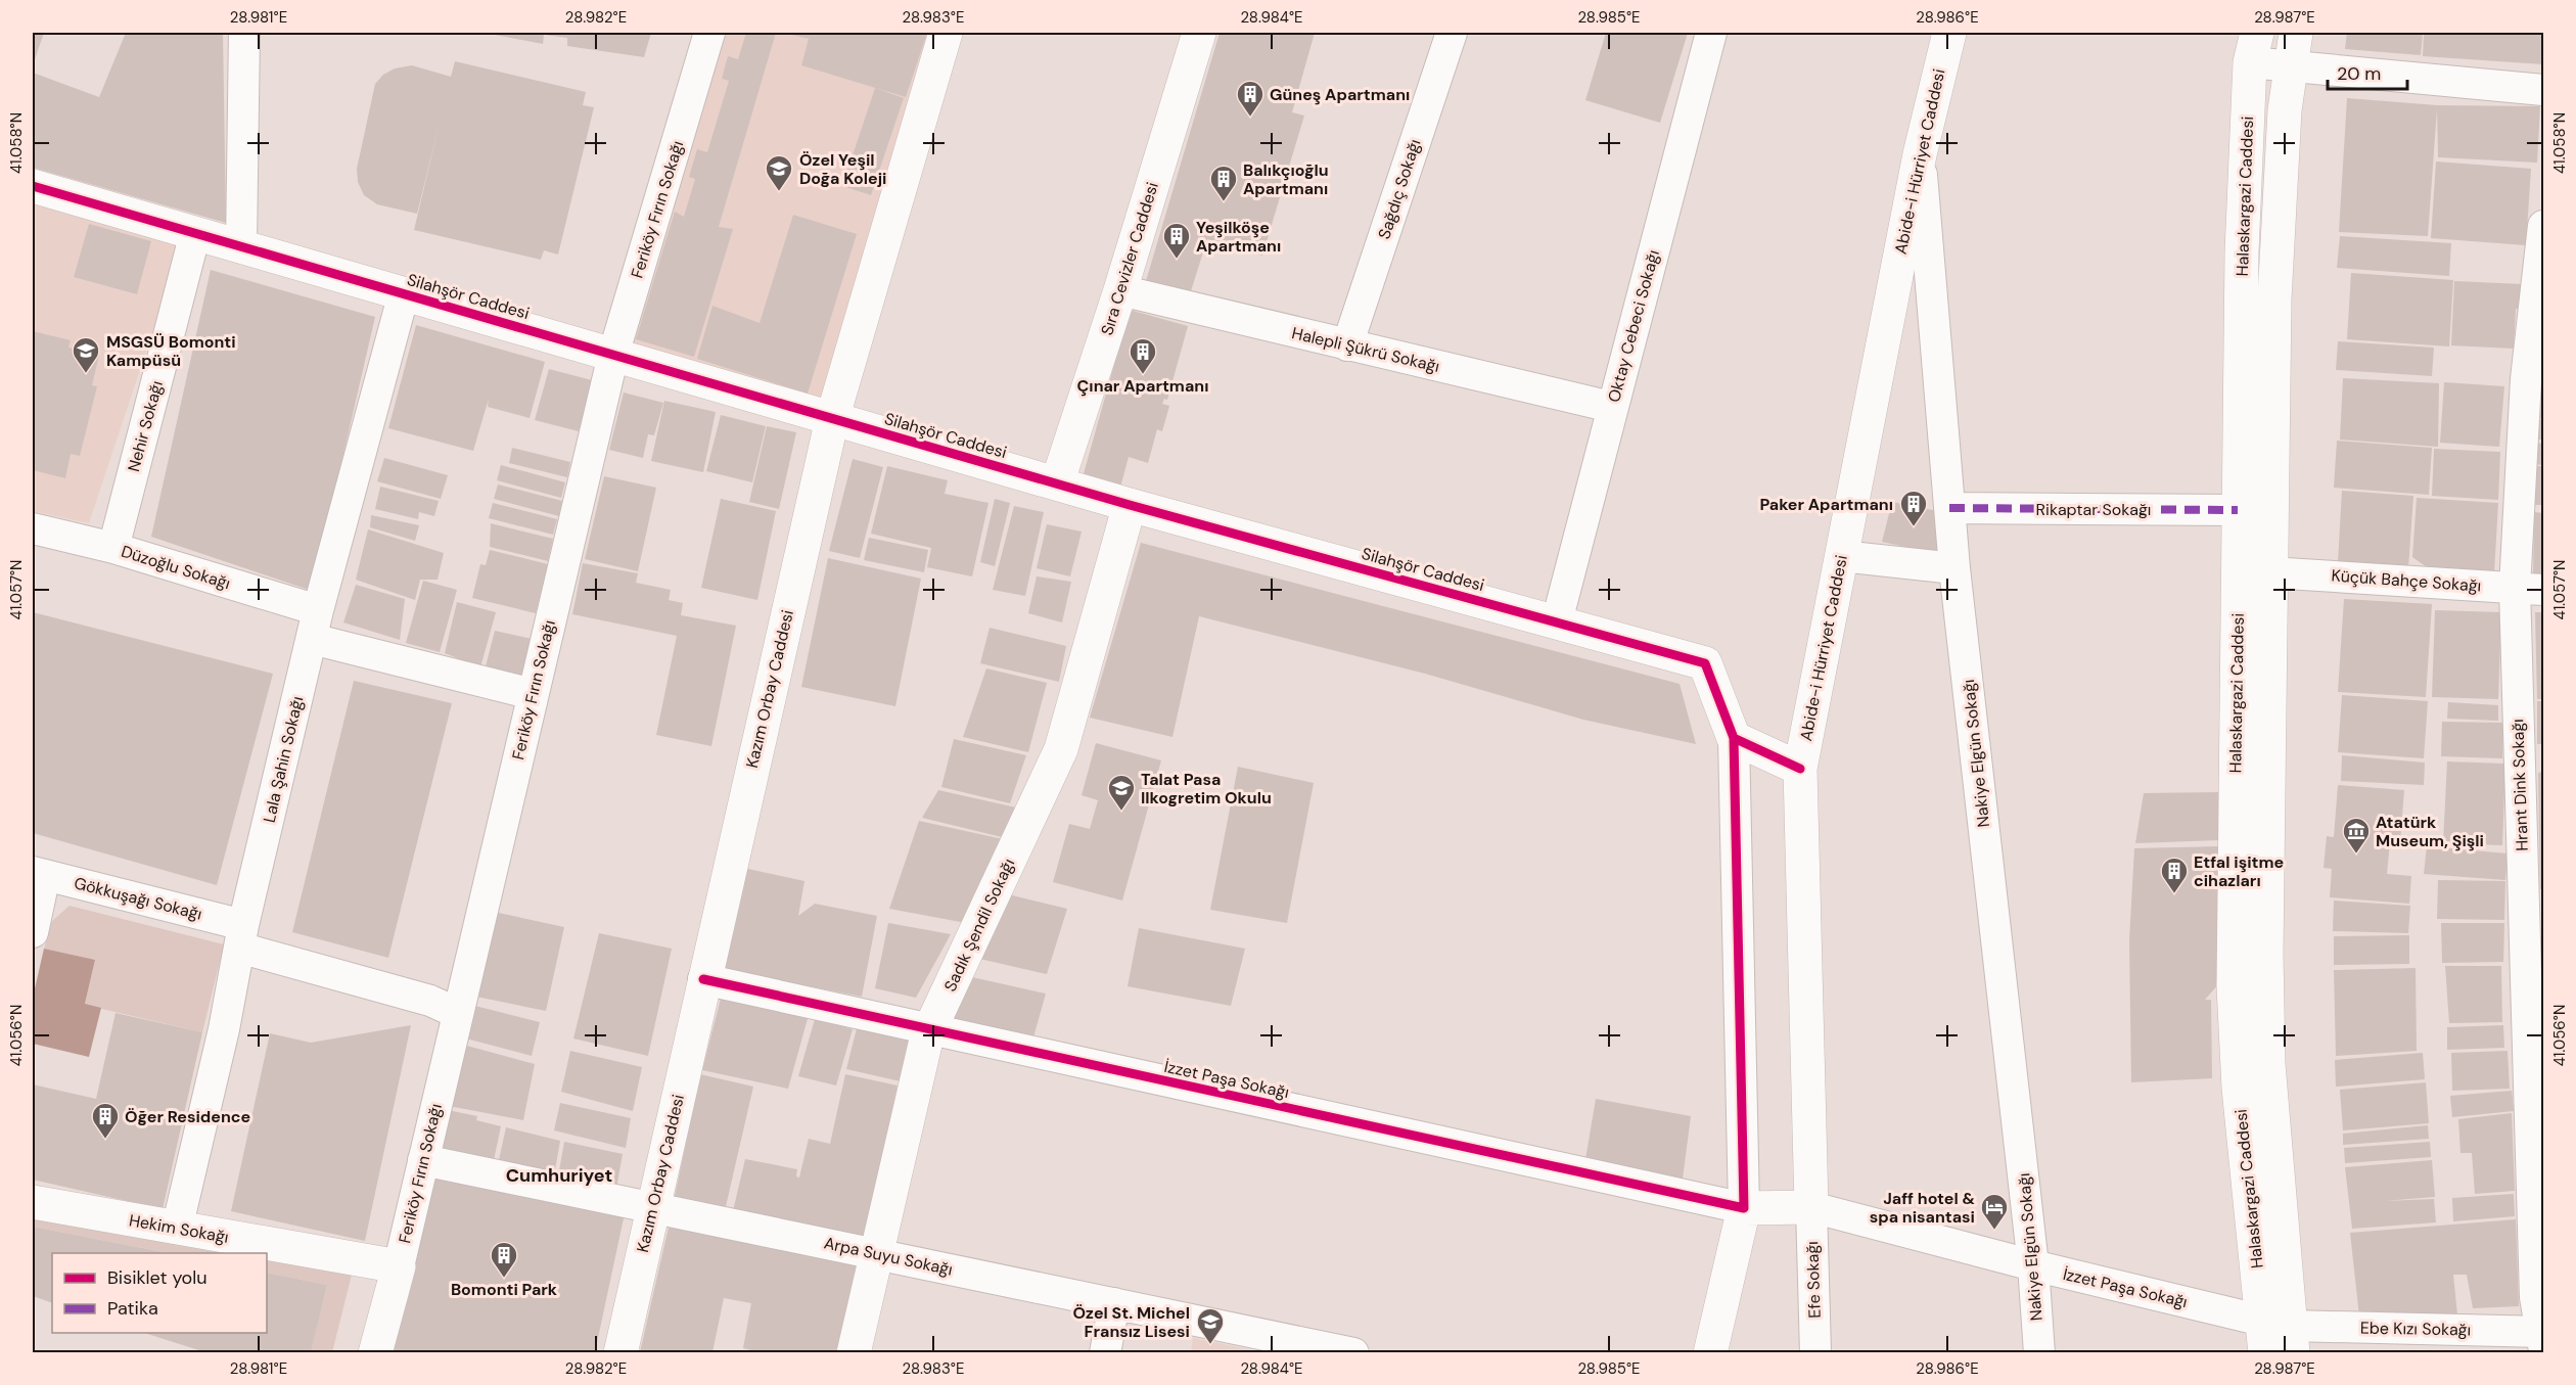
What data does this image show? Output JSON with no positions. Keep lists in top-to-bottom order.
{
  "streets": {
    "street": [
      "Abide-i Hürriyet Caddesi",
      "Sağdıç Sokağı",
      "Halaskargazi Caddesi",
      "Feriköy Fırın Sokağı",
      "Sıra Cevizler Caddesi",
      "Silahşör Caddesi",
      "Oktay Cebeci Sokağı",
      "Halepli Şükrü Sokağı",
      "Nehir Sokağı",
      "Rikaptar Sokağı",
      "Düzoğlu Sokağı",
      "Küçük Bahçe Sokağı",
      "Kazım Orbay Caddesi",
      "Nakiye Elgün Sokağı",
      "Lala Şahin Sokağı",
      "Hrant Dink Sokağı",
      "Gökkuşağı Sokağı",
      "Sadık Şendil Sokağı",
      "İzzet Paşa Sokağı",
      "Hekim Sokağı",
      "Arpa Suyu Sokağı",
      "Efe Sokağı",
      "Ebe Kızı Sokağı"
    ]
  },
  "crossings": [
    ["Abide-i Hürriyet Caddesi", "Nakiye Elgün Sokağı"],
    ["Abide-i Hürriyet Caddesi", "İzzet Paşa Sokağı"],
    ["Abide-i Hürriyet Caddesi", "Efe Sokağı"],
    ["Sağdıç Sokağı", "Halepli Şükrü Sokağı"],
    ["Halaskargazi Caddesi", "Rikaptar Sokağı"],
    ["Halaskargazi Caddesi", "Küçük Bahçe Sokağı"],
    ["Halaskargazi Caddesi", "İzzet Paşa Sokağı"],
    ["Halaskargazi Caddesi", "Ebe Kızı Sokağı"],
    ["Feriköy Fırın Sokağı", "Silahşör Caddesi"],
    ["Feriköy Fırın Sokağı", "Düzoğlu Sokağı"],
    ["Feriköy Fırın Sokağı", "Gökkuşağı Sokağı"],
    ["Feriköy Fırın Sokağı", "Hekim Sokağı"],
    ["Feriköy Fırın Sokağı", "Arpa Suyu Sokağı"],
    ["Sıra Cevizler Caddesi", "Silahşör Caddesi"],
    ["Sıra Cevizler Caddesi", "Halepli Şükrü Sokağı"],
    ["Silahşör Caddesi", "Oktay Cebeci Sokağı"],
    ["Silahşör Caddesi", "Nehir Sokağı"],
    ["Silahşör Caddesi", "Kazım Orbay Caddesi"],
    ["Silahşör Caddesi", "Lala Şahin Sokağı"],
    ["Silahşör Caddesi", "Sadık Şendil Sokağı"],
    ["Oktay Cebeci Sokağı", "Halepli Şükrü Sokağı"],
    ["Nehir Sokağı", "Düzoğlu Sokağı"],
    ["Rikaptar Sokağı", "Nakiye Elgün Sokağı"],
    ["Düzoğlu Sokağı", "Lala Şahin Sokağı"],
    ["Küçük Bahçe Sokağı", "Hrant Dink Sokağı"],
    ["Kazım Orbay Caddesi", "İzzet Paşa Sokağı"],
    ["Kazım Orbay Caddesi", "Arpa Suyu Sokağı"],
    ["Nakiye Elgün Sokağı", "İzzet Paşa Sokağı"],
    ["Lala Şahin Sokağı", "Gökkuşağı Sokağı"],
    ["Lala Şahin Sokağı", "Hekim Sokağı"],
    ["Hrant Dink Sokağı", "Ebe Kızı Sokağı"],
    ["Sadık Şendil Sokağı", "İzzet Paşa Sokağı"],
    ["Sadık Şendil Sokağı", "Arpa Suyu Sokağı"],
    ["İzzet Paşa Sokağı", "Efe Sokağı"],
    ["İzzet Paşa Sokağı", "Ebe Kızı Sokağı"]
  ],
  "districts": ["Cumhuriyet"],
  "places": {
    "building": [
      "Güneş Apartmanı",
      "Balıkçıoğlu Apartmanı",
      "Yeşilköşe Apartmanı",
      "Çınar Apartmanı",
      "Paker Apartmanı",
      "Etfal işitme cihazları",
      "Öğer Residence",
      "Bomonti Park"
    ],
    "school or university": [
      "Özel Yeşil Doğa Koleji",
      "MSGSÜ Bomonti Kampüsü",
      "Talat Pasa Ilkogretim Okulu",
      "Özel St. Michel Fransız Lisesi"
    ],
    "museum": ["Atatürk Museum, Şişli"],
    "hotel": ["Jaff hotel & spa nisantasi"]
  },
  "legend": ["Bisiklet yolu", "Patika"],
  "scale_bar": "20 m",
  "coordinates": [
    "28.981°E",
    "28.982°E",
    "28.983°E",
    "28.984°E",
    "28.985°E",
    "28.986°E",
    "28.987°E",
    "41.058°N",
    "41.057°N",
    "41.056°N"
  ]
}
